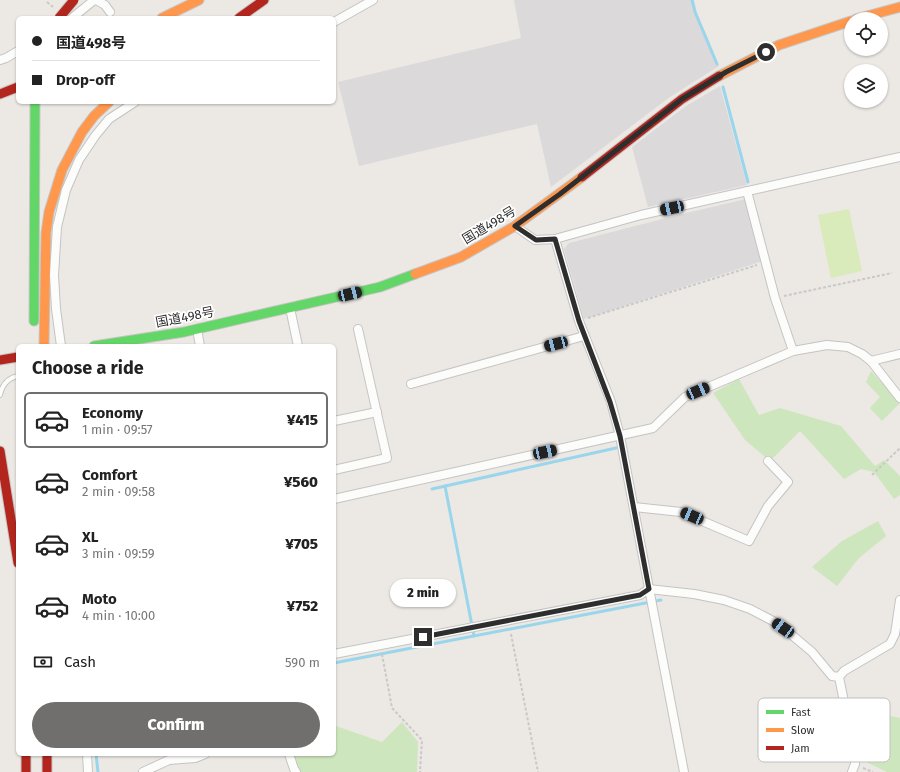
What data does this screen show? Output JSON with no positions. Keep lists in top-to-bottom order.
{
  "streets": {
    "highway": ["国道498号"]
  },
  "legend": ["Fast", "Slow", "Jam"],
  "page": {
    "banner": ["国道498号", "Drop-off"],
    "heading": "Choose a ride",
    "list": [
      {
        "name": "Economy",
        "note": "1 min · 09:57",
        "value": "¥415"
      },
      {
        "name": "Comfort",
        "note": "2 min · 09:58",
        "value": "¥560"
      },
      {
        "name": "XL",
        "note": "3 min · 09:59",
        "value": "¥705"
      },
      {
        "name": "Moto",
        "note": "4 min · 10:00",
        "value": "¥752"
      }
    ],
    "bubble": "2 min",
    "pay": ["Cash", "590 m"],
    "buttons": "Confirm"
  }
}
